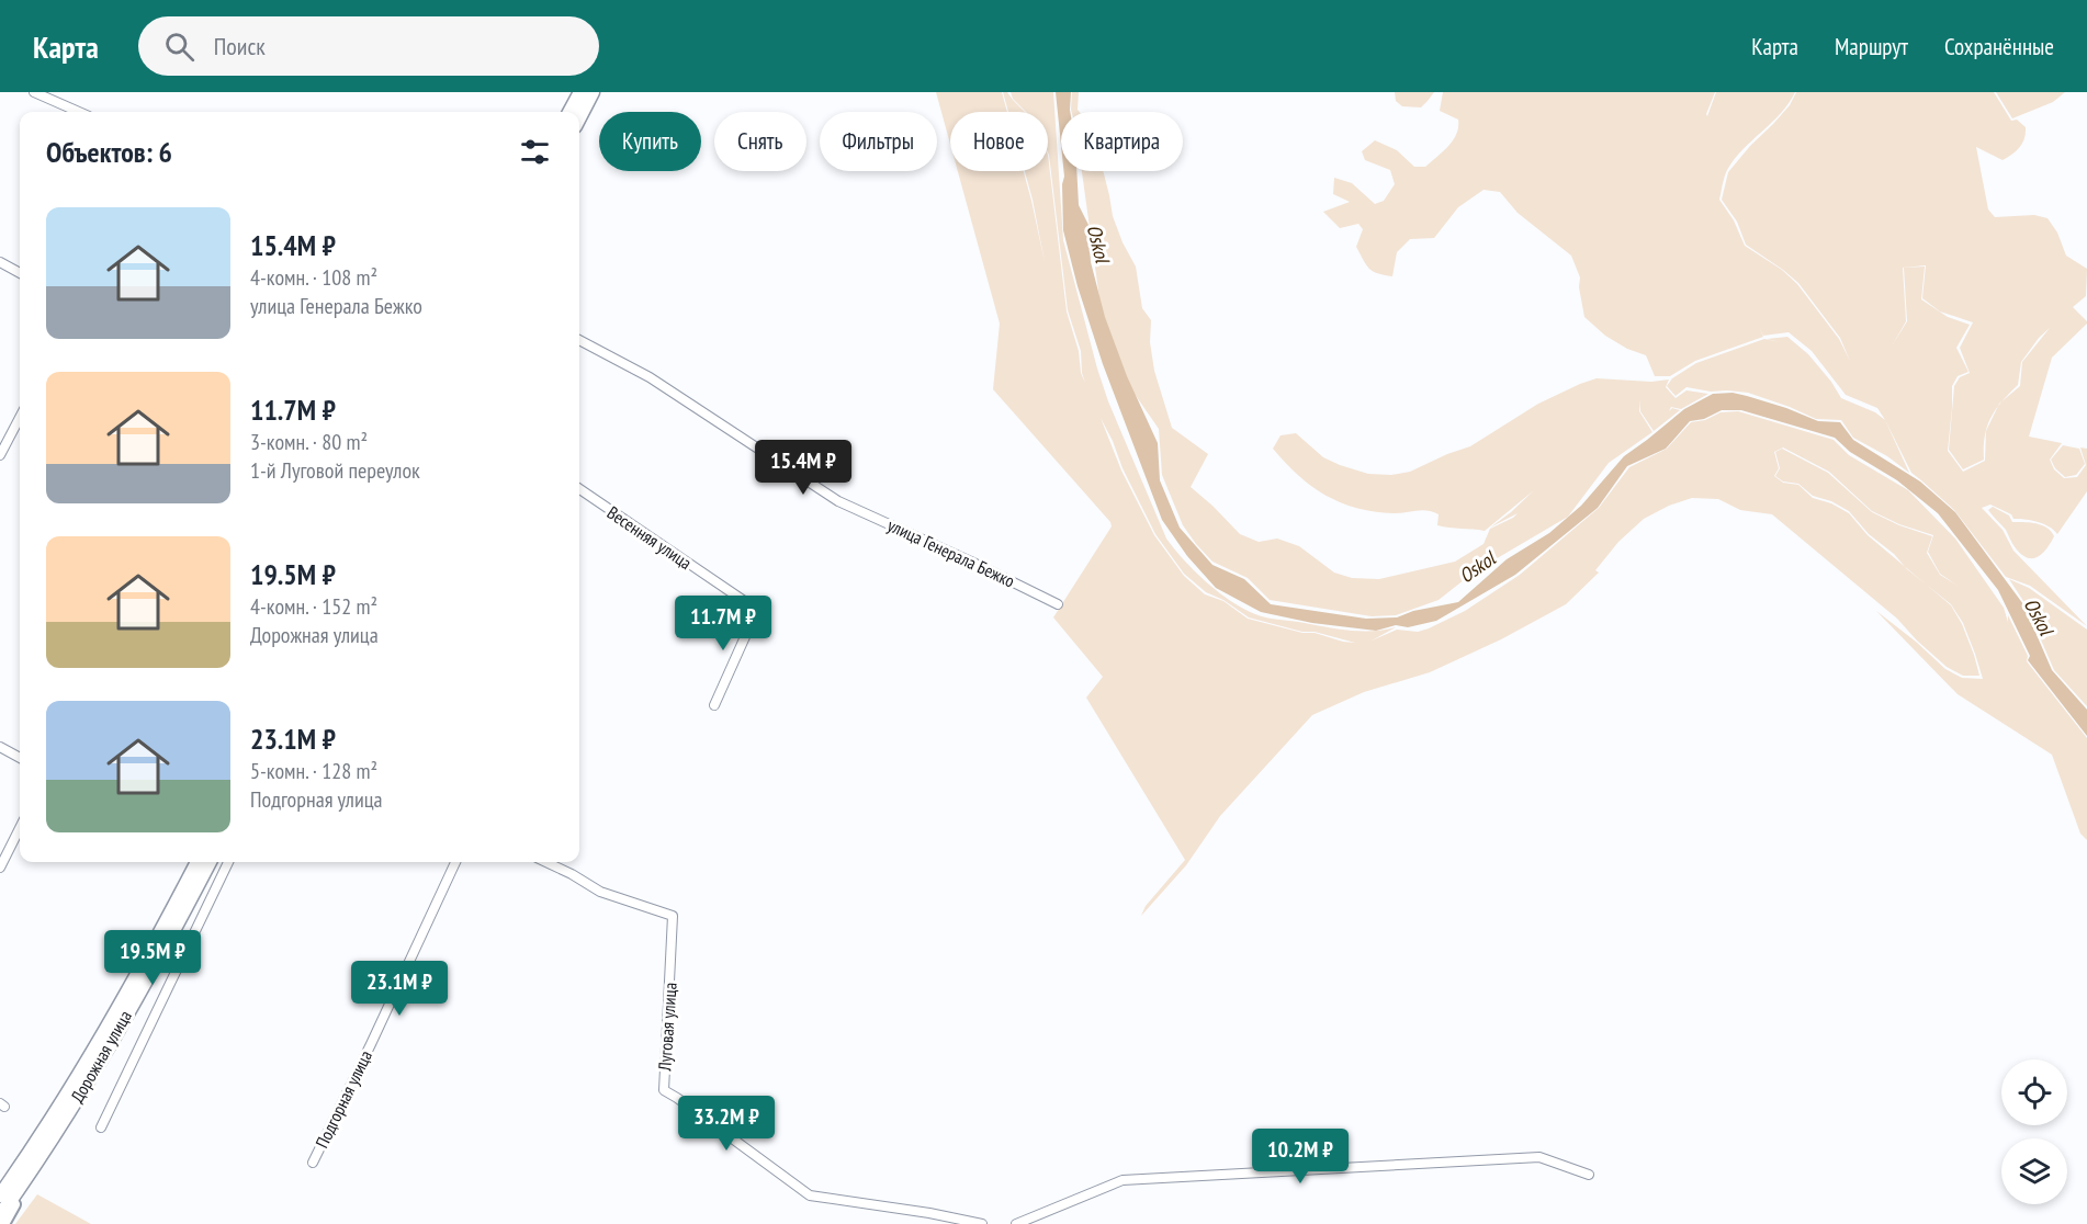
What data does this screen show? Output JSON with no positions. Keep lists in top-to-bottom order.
{
  "streets": {
    "main road": ["Дорожная улица"],
    "street": [
      "Весенняя улица",
      "улица Генерала Бежко",
      "Луговая улица",
      "Подгорная улица"
    ]
  },
  "water": ["Oskol"],
  "page": {
    "header": "Карта",
    "search": "Поиск",
    "nav": ["Карта", "Маршрут", "Сохранённые"],
    "chip": [
      "Купить",
      "Снять",
      "Фильтры",
      "Новое",
      "Квартира"
    ],
    "heading": "Объектов: 6",
    "list": [
      {
        "name": "15.4M ₽",
        "note": "4-комн. · 108 m² · улица Генерала Бежко"
      },
      {
        "name": "11.7M ₽",
        "note": "3-комн. · 80 m² · 1-й Луговой переулок"
      },
      {
        "name": "19.5M ₽",
        "note": "4-комн. · 152 m² · Дорожная улица"
      },
      {
        "name": "23.1M ₽",
        "note": "5-комн. · 128 m² · Подгорная улица"
      }
    ],
    "price": [
      "15.4M ₽",
      "11.7M ₽",
      "19.5M ₽",
      "23.1M ₽",
      "33.2M ₽",
      "10.2M ₽"
    ]
  }
}
